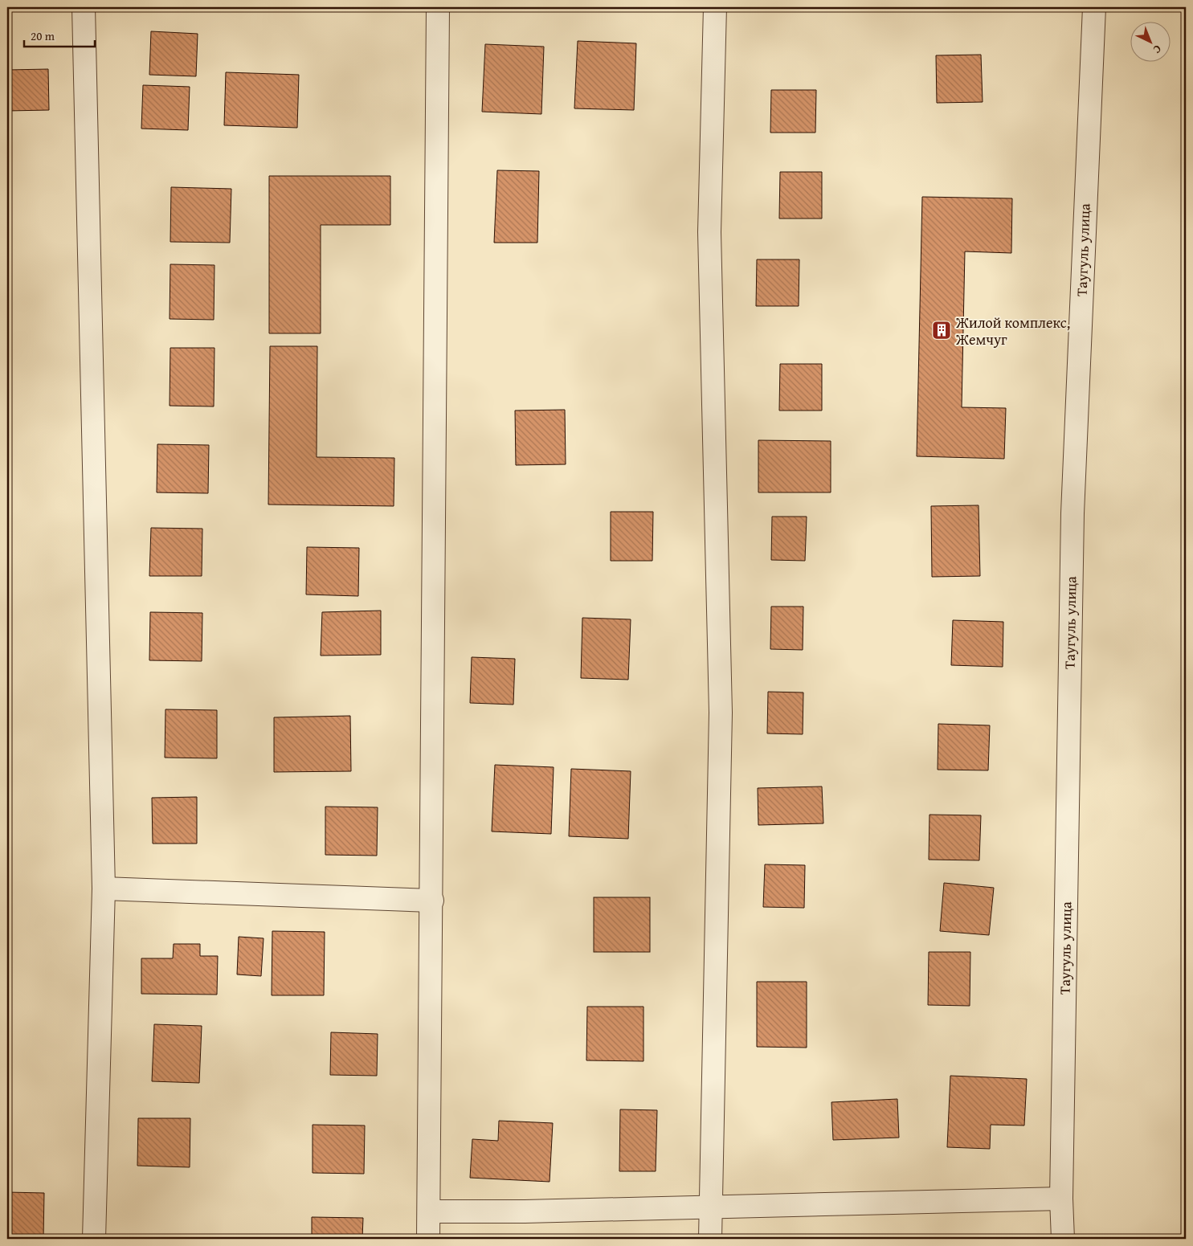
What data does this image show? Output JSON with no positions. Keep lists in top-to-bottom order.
{
  "streets": {
    "street": ["Таугуль улица"]
  },
  "places": {
    "building": ["Жилой комплекс, Жемчуг"]
  },
  "scale_bar": "20 m",
  "north": "bottom right"
}
